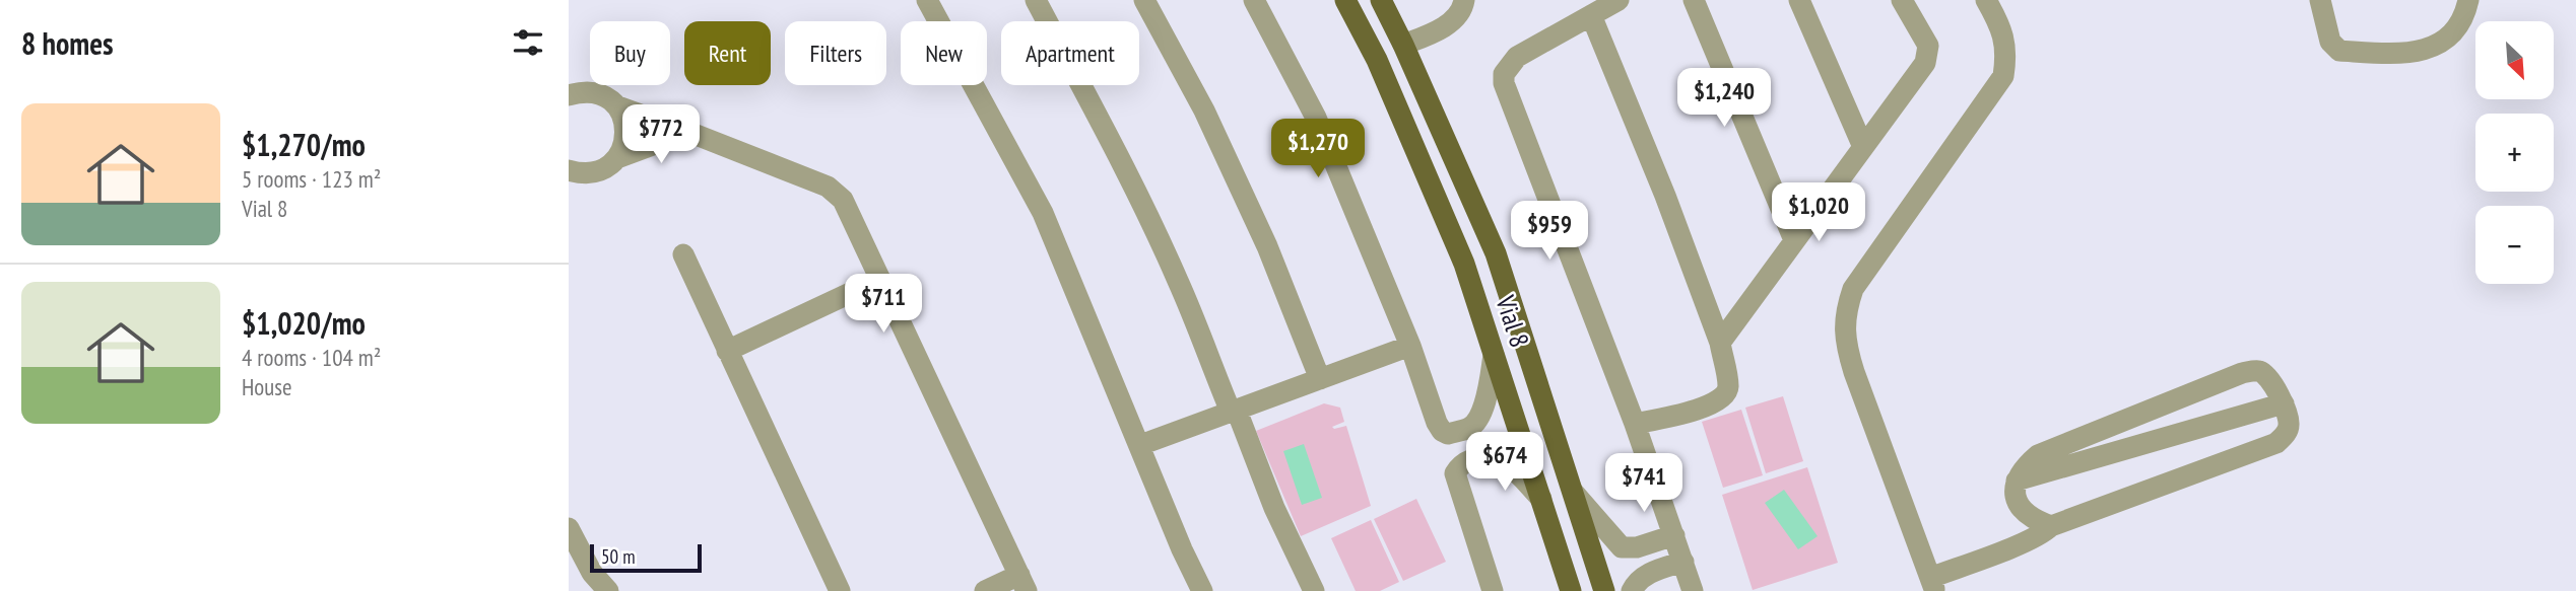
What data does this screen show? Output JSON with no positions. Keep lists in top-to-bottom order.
{
  "streets": {
    "main road": ["Vial 8"]
  },
  "scale_bar": "50 m",
  "north": "bottom right",
  "page": {
    "heading": "8 homes",
    "map_buttons": ["+", "−"],
    "chip": [
      "Buy",
      "Rent",
      "Filters",
      "New",
      "Apartment"
    ],
    "price": [
      "$1,240",
      "$772",
      "$1,270",
      "$1,020",
      "$959",
      "$711",
      "$674",
      "$741"
    ],
    "list": [
      {
        "name": "$1,270/mo",
        "note": "5 rooms · 123 m² · Vial 8"
      },
      {
        "name": "$1,020/mo",
        "note": "4 rooms · 104 m² · House"
      }
    ],
    "scale": "50 m"
  }
}
